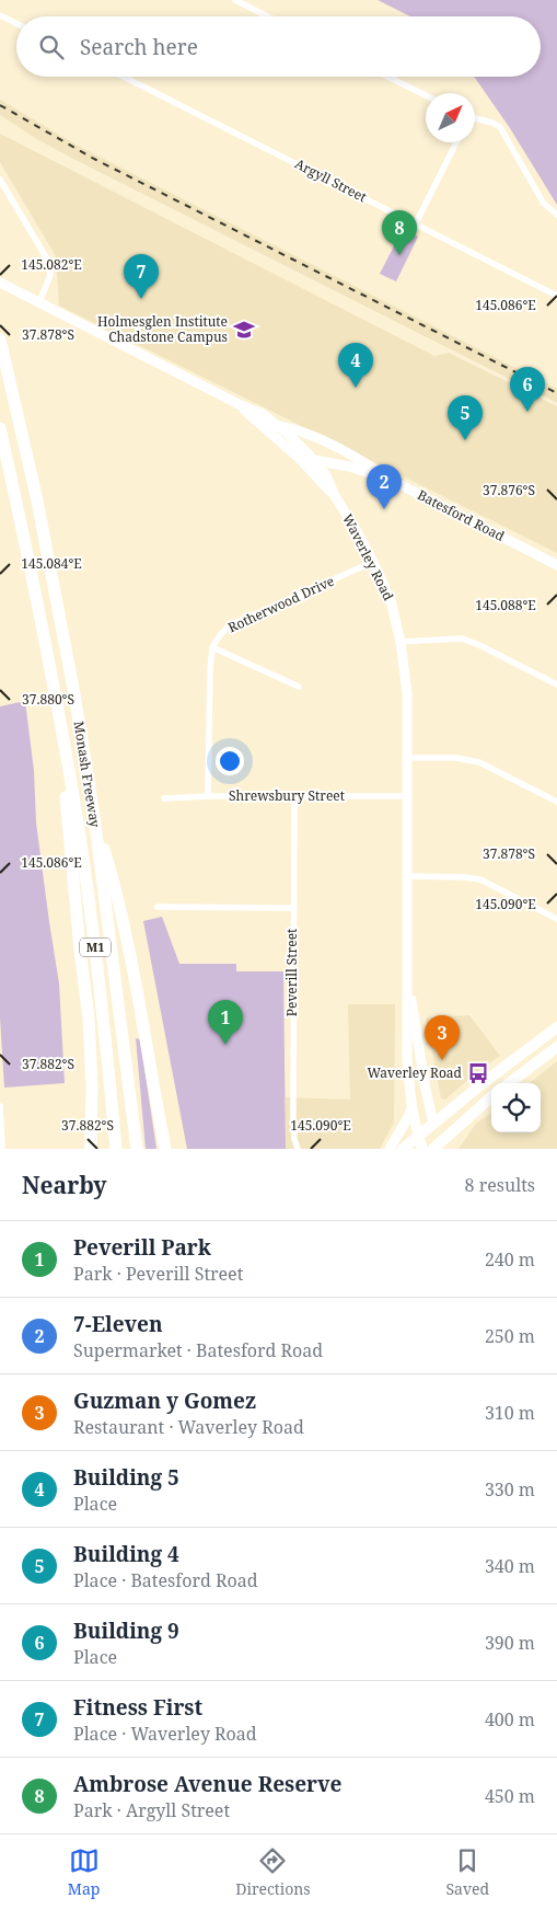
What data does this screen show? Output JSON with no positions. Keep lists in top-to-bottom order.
{
  "streets": {
    "highway": ["Waverley Road", "Monash Freeway", "M1"],
    "main road": ["Batesford Road"],
    "street": [
      "Argyll Street",
      "Rotherwood Drive",
      "Shrewsbury Street",
      "Peverill Street"
    ]
  },
  "crossings": [
    ["Batesford Road", "Waverley Road"],
    ["Waverley Road", "Rotherwood Drive"],
    ["Waverley Road", "Shrewsbury Street"],
    ["Shrewsbury Street", "Peverill Street"]
  ],
  "places": {
    "school or university": ["Holmesglen Institute Chadstone Campus"],
    "bus stop": ["Waverley Road"]
  },
  "north": "top right",
  "page": {
    "search": "Search here",
    "pins": [
      "8",
      "7",
      "4",
      "6",
      "5",
      "2",
      "1",
      "3"
    ],
    "heading": ["Nearby", "8 results"],
    "list": [
      {
        "mark": "1",
        "name": "Peverill Park",
        "note": "Park · Peverill Street",
        "value": "240 m"
      },
      {
        "mark": "2",
        "name": "7-Eleven",
        "note": "Supermarket · Batesford Road",
        "value": "250 m"
      },
      {
        "mark": "3",
        "name": "Guzman y Gomez",
        "note": "Restaurant · Waverley Road",
        "value": "310 m"
      },
      {
        "mark": "4",
        "name": "Building 5",
        "note": "Place",
        "value": "330 m"
      },
      {
        "mark": "5",
        "name": "Building 4",
        "note": "Place · Batesford Road",
        "value": "340 m"
      },
      {
        "mark": "6",
        "name": "Building 9",
        "note": "Place",
        "value": "390 m"
      },
      {
        "mark": "7",
        "name": "Fitness First",
        "note": "Place · Waverley Road",
        "value": "400 m"
      },
      {
        "mark": "8",
        "name": "Ambrose Avenue Reserve",
        "note": "Park · Argyll Street",
        "value": "450 m"
      }
    ],
    "nav": ["Map", "Directions", "Saved"]
  },
  "coordinates": [
    "145.082°E",
    "145.086°E",
    "37.878°S",
    "37.876°S",
    "145.084°E",
    "145.088°E",
    "37.880°S",
    "145.090°E",
    "37.882°S"
  ]
}
